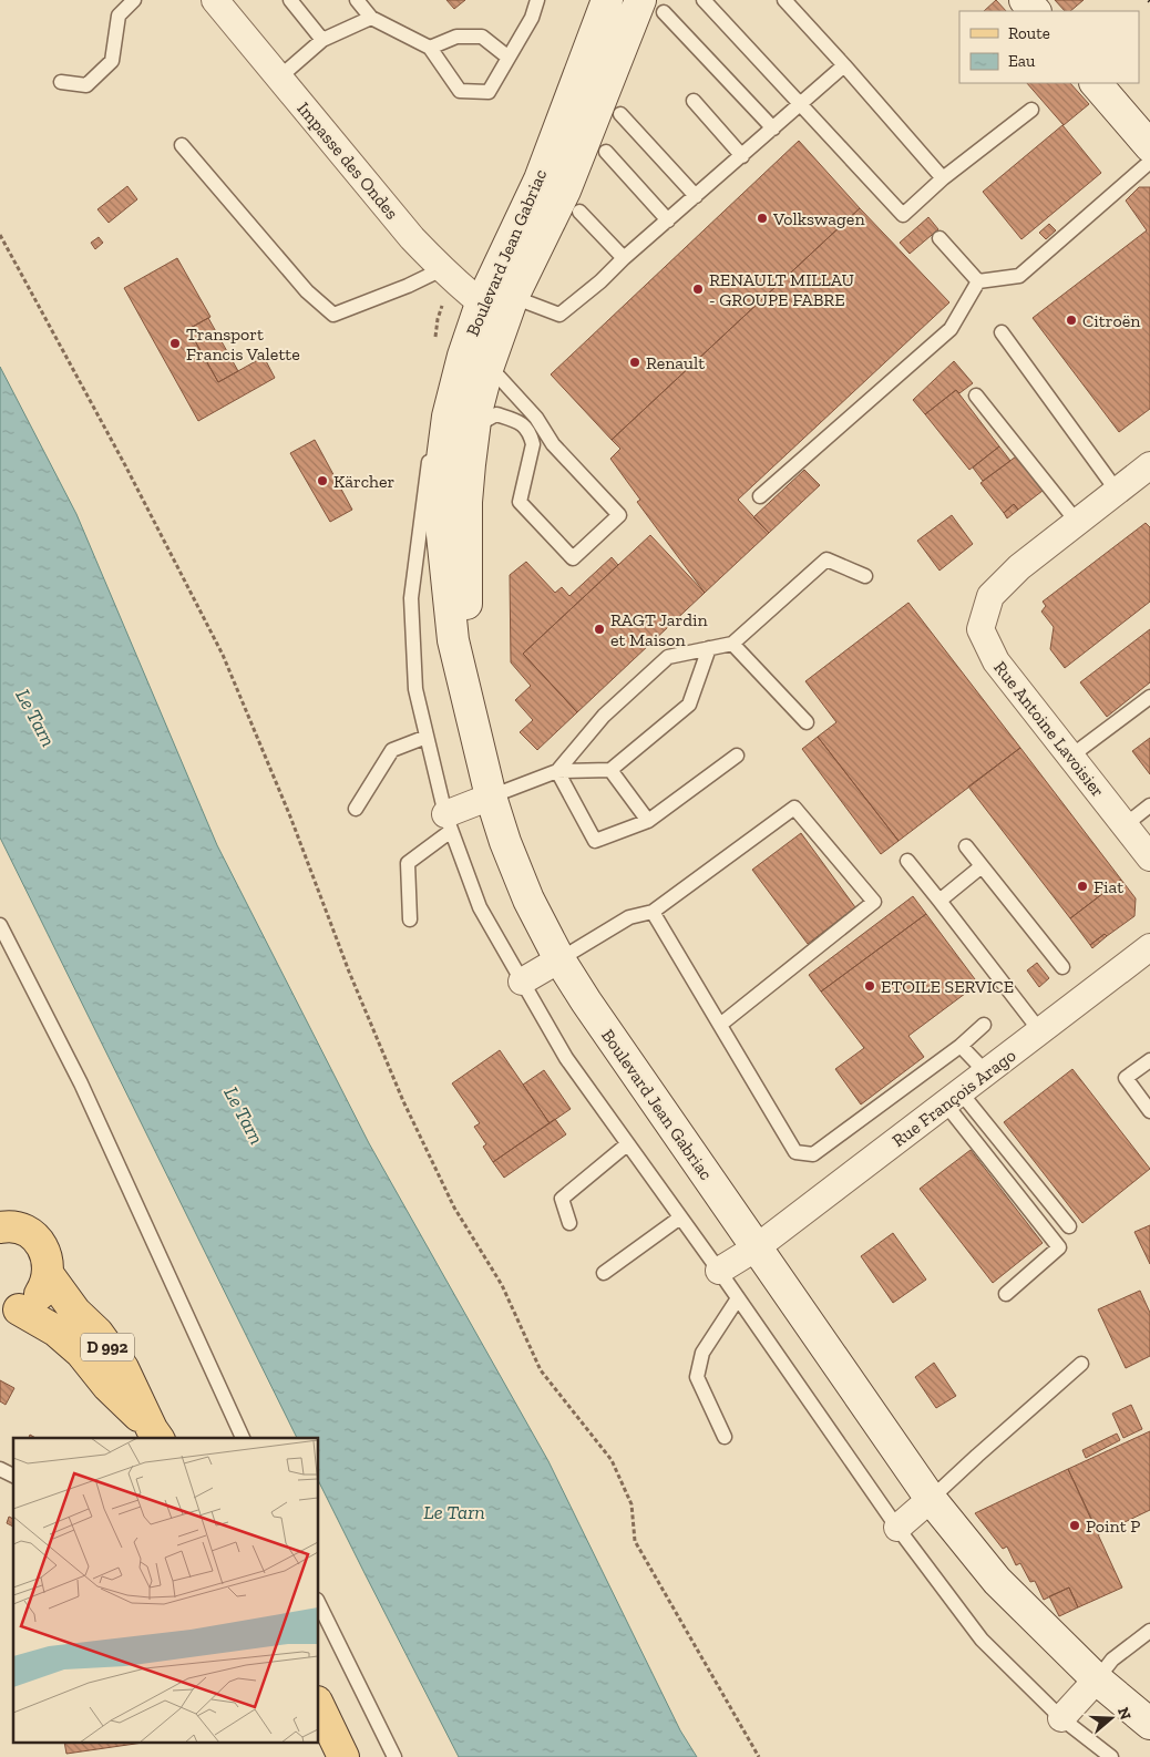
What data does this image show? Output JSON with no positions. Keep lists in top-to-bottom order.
{
  "streets": {
    "main road": ["Boulevard Jean Gabriac", "D 992"],
    "street": ["Impasse des Ondes", "Rue Antoine Lavoisier", "Rue François Arago"]
  },
  "crossings": [
    ["Impasse des Ondes", "Boulevard Jean Gabriac"],
    ["Boulevard Jean Gabriac", "Rue François Arago"]
  ],
  "water": ["Le Tarn"],
  "places": [
    "Volkswagen",
    "RENAULT MILLAU - GROUPE FABRE",
    "Citroën",
    "Transport Francis Valette",
    "Renault",
    "Kärcher",
    "RAGT Jardin et Maison",
    "Fiat",
    "ETOILE SERVICE",
    "Point P"
  ],
  "legend": ["Route", "Eau"],
  "north": "right"
}
